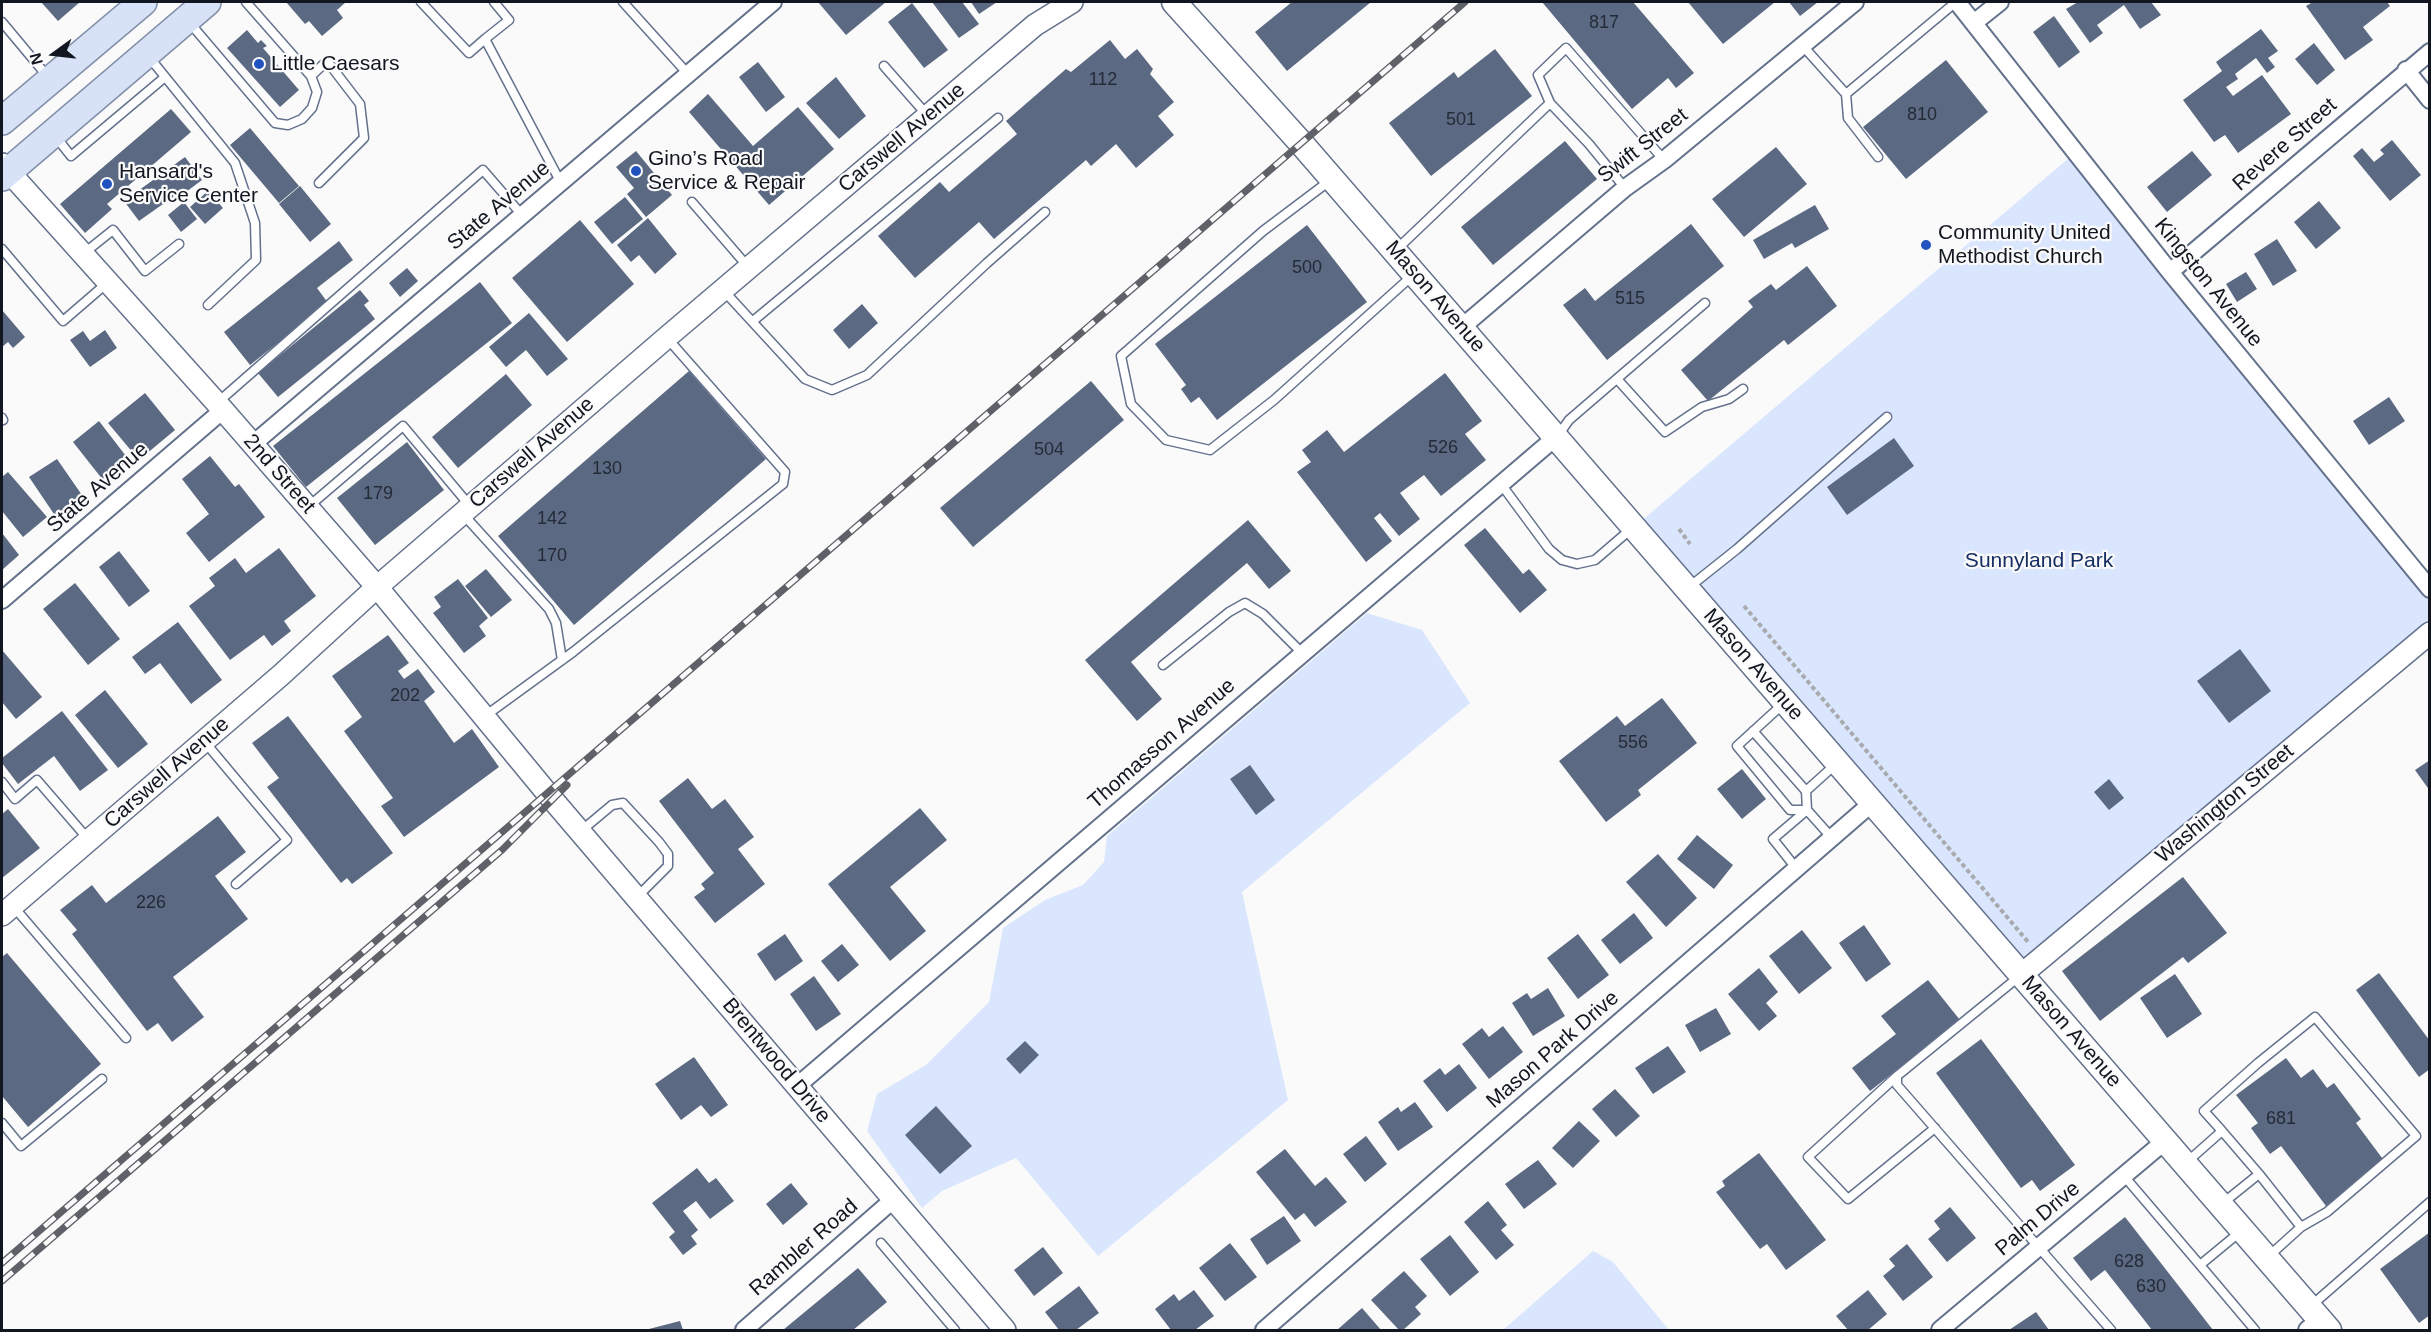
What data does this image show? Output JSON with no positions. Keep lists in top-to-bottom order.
{
  "streets": {
    "main road": ["Mason Avenue"],
    "street": [
      "Carswell Avenue",
      "Revere Street",
      "Swift Street",
      "State Avenue",
      "Kingston Avenue",
      "2nd Street",
      "Thomasson Avenue",
      "Washington Street",
      "Mason Park Drive",
      "Brentwood Drive",
      "Palm Drive",
      "Rambler Road"
    ]
  },
  "crossings": [
    ["Carswell Avenue", "2nd Street"],
    ["Revere Street", "Kingston Avenue"],
    ["Swift Street", "Mason Avenue"],
    ["State Avenue", "2nd Street"],
    ["Mason Avenue", "Thomasson Avenue"],
    ["Mason Avenue", "Washington Street"],
    ["Mason Avenue", "Mason Park Drive"],
    ["Mason Avenue", "Palm Drive"],
    ["2nd Street", "Brentwood Drive"],
    ["Thomasson Avenue", "Brentwood Drive"],
    ["Brentwood Drive", "Rambler Road"]
  ],
  "parks": ["Sunnyland Park"],
  "places": [
    "Little Caesars",
    "Gino’s Road Service & Repair",
    "Hansard's Service Center",
    "Community United Methodist Church"
  ],
  "house_numbers": [
    "817",
    "112",
    "810",
    "501",
    "500",
    "515",
    "526",
    "504",
    "130",
    "179",
    "142",
    "170",
    "202",
    "556",
    "226",
    "681",
    "628",
    "630"
  ],
  "north": "left"
}
